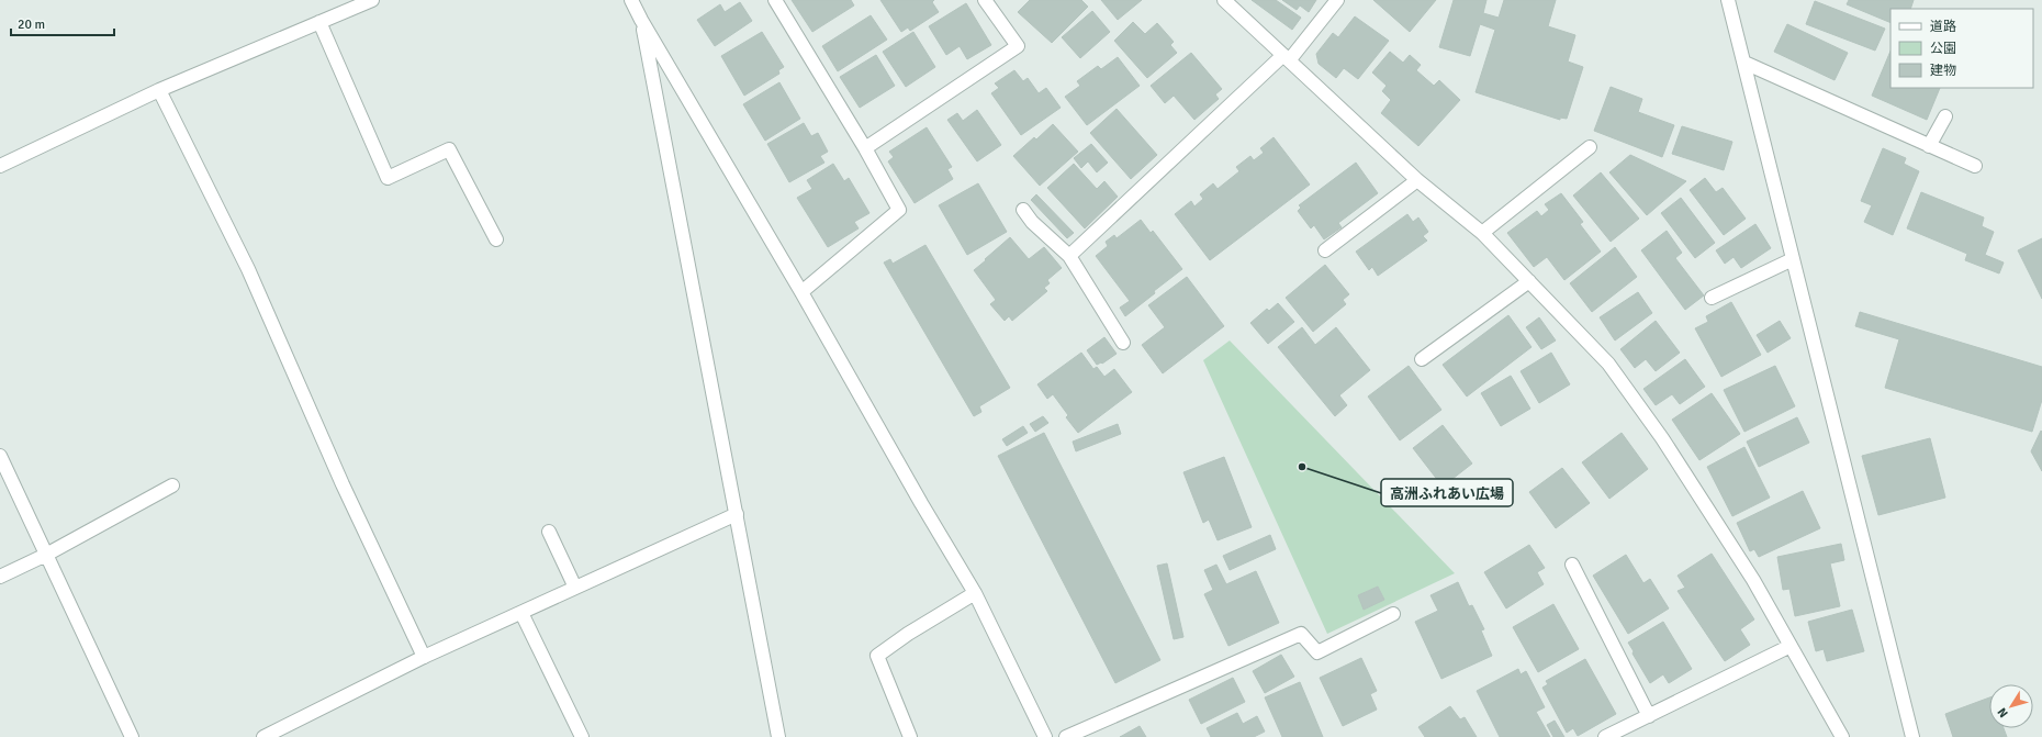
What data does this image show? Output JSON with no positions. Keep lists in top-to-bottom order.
{
  "places": ["高洲ふれあい広場"],
  "legend": ["道路", "公園", "建物"],
  "scale_bar": "20 m",
  "north": "bottom left"
}
